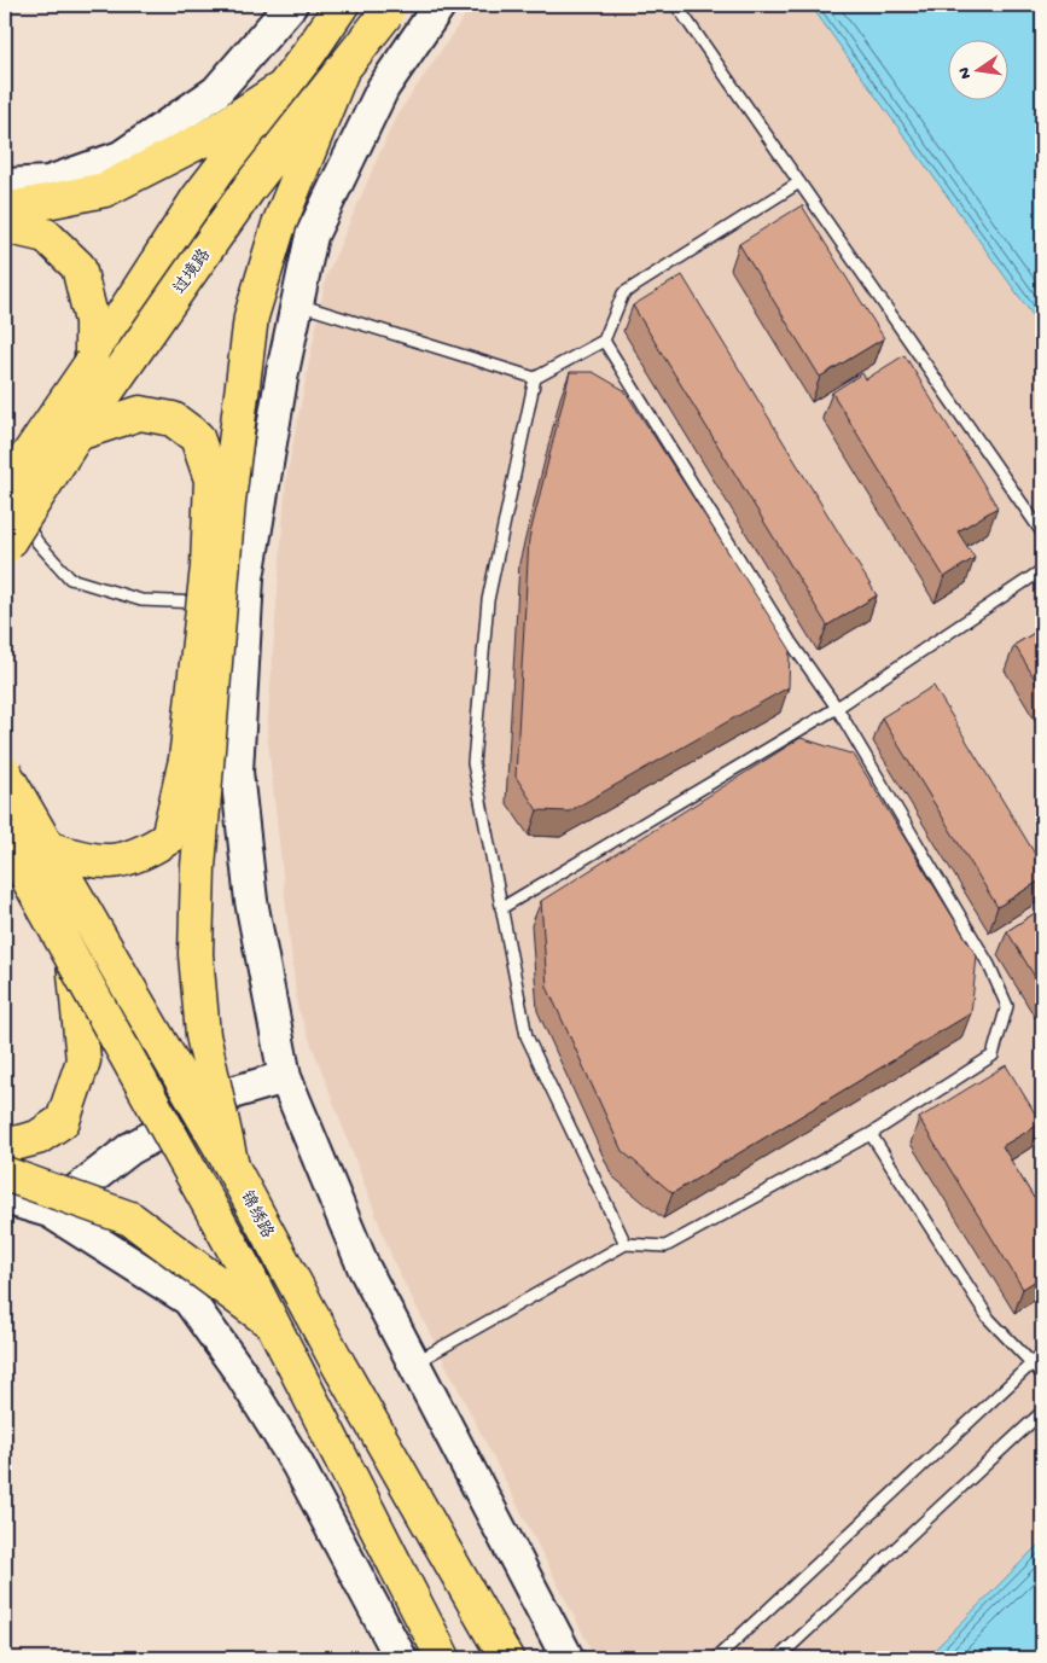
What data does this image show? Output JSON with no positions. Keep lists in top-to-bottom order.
{
  "streets": {
    "main road": ["过境路", "锦绣路"]
  },
  "north": "left"
}
